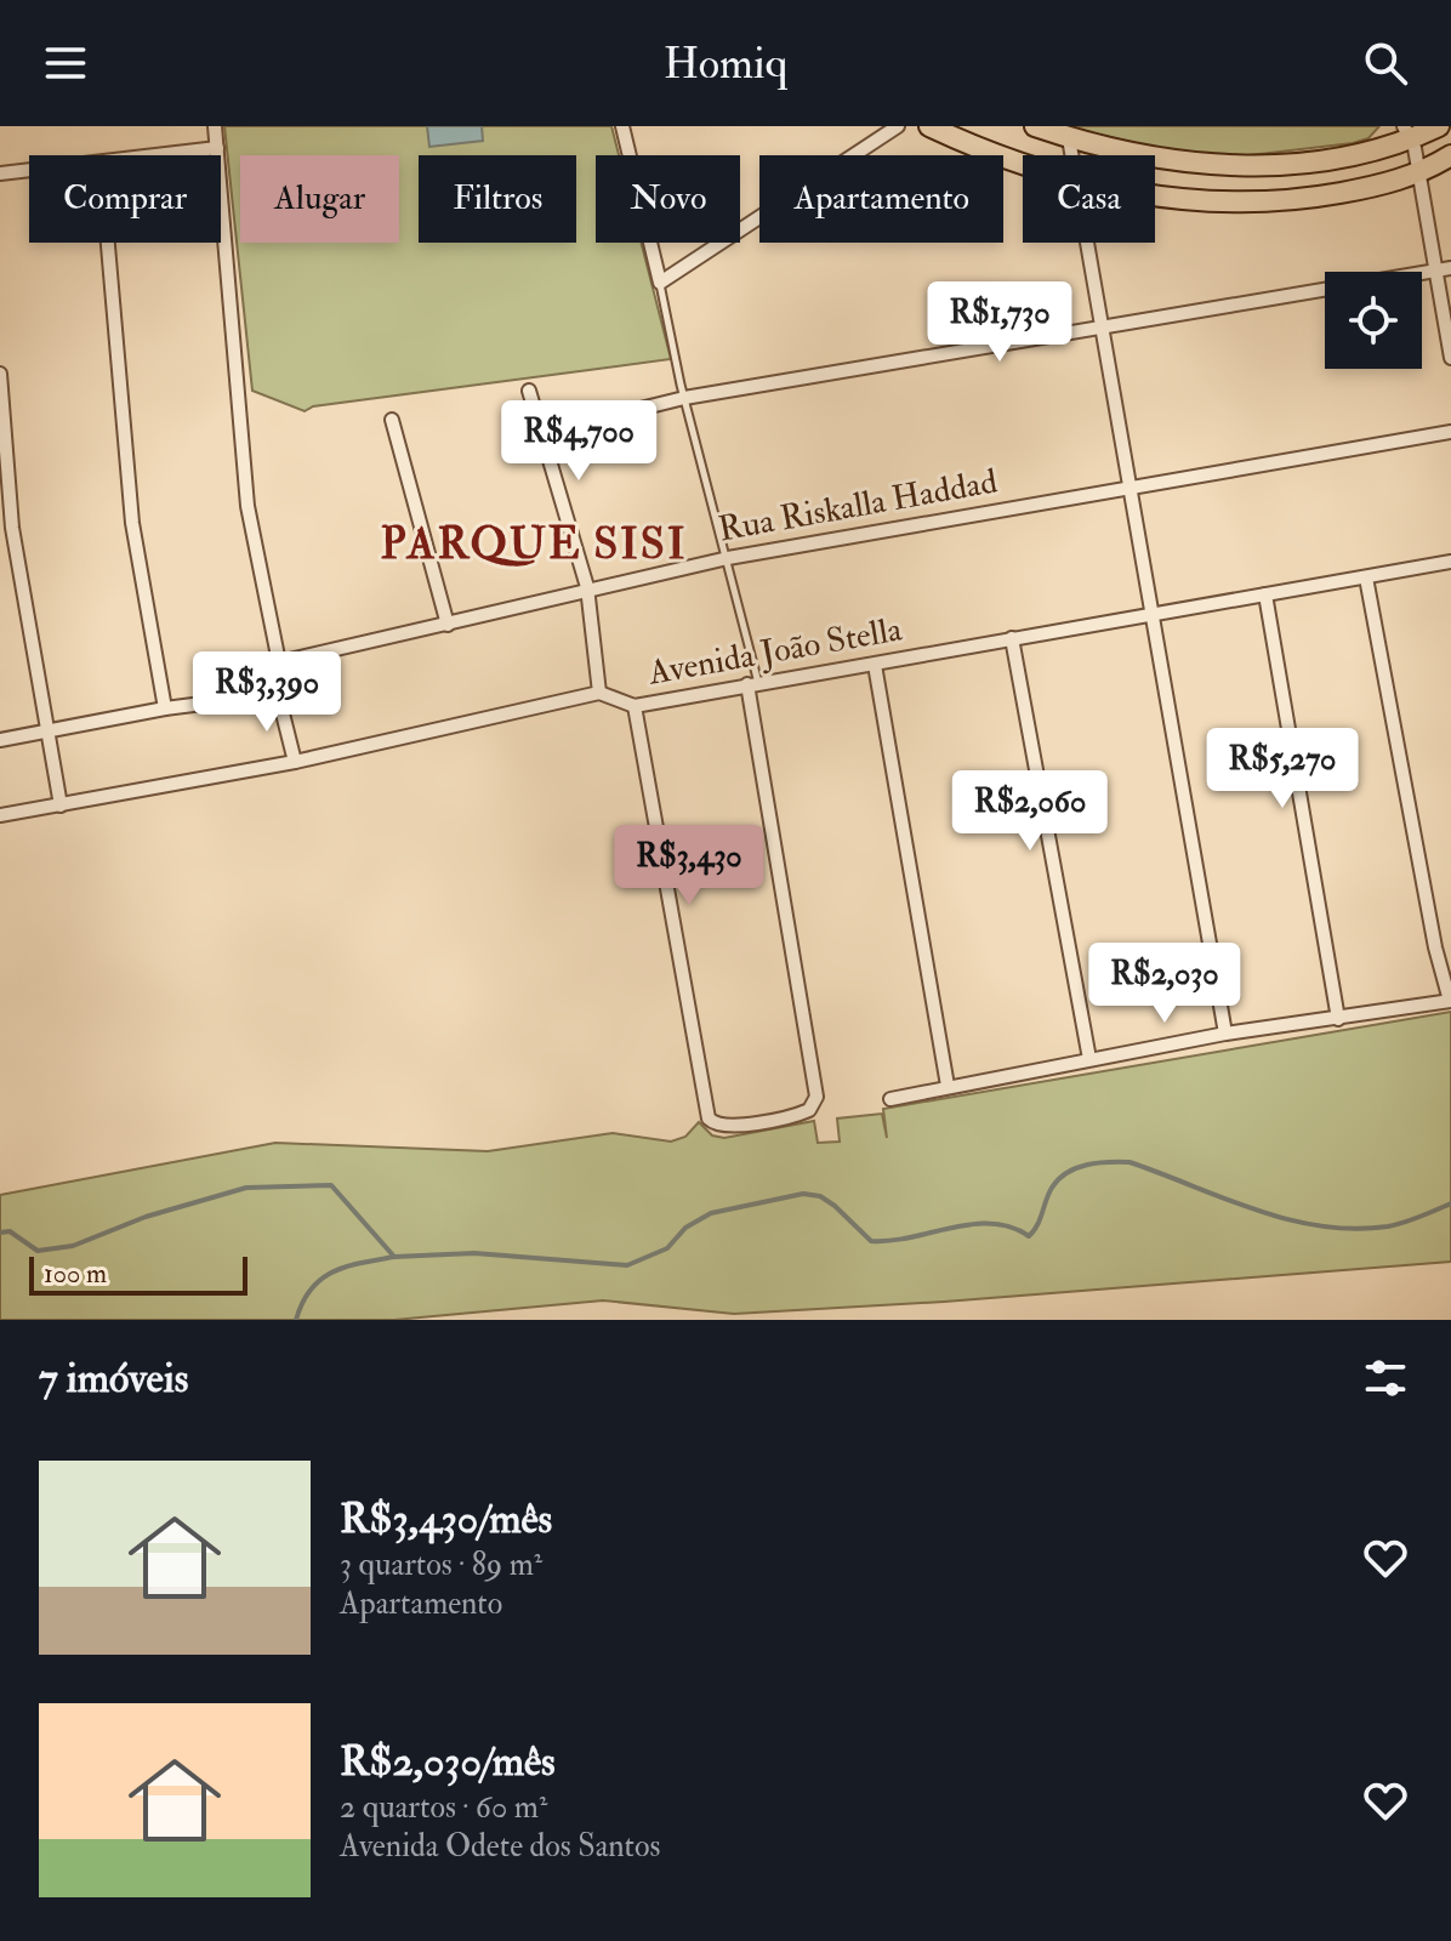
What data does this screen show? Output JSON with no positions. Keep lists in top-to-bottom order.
{
  "streets": {
    "street": ["Rua Riskalla Haddad", "Avenida João Stella"]
  },
  "districts": ["PARQUE SISI"],
  "scale_bar": "100 m",
  "page": {
    "header": "Homiq",
    "chip": [
      "Comprar",
      "Alugar",
      "Filtros",
      "Novo",
      "Apartamento",
      "Casa"
    ],
    "price": [
      "R$1,730",
      "R$4,700",
      "R$3,390",
      "R$5,270",
      "R$2,060",
      "R$3,430",
      "R$2,030"
    ],
    "scale": "100 m",
    "heading": "7 imóveis",
    "list": [
      {
        "name": "R$3,430/mês",
        "note": "3 quartos · 89 m² · Apartamento"
      },
      {
        "name": "R$2,030/mês",
        "note": "2 quartos · 60 m² · Avenida Odete dos Santos"
      }
    ]
  }
}
